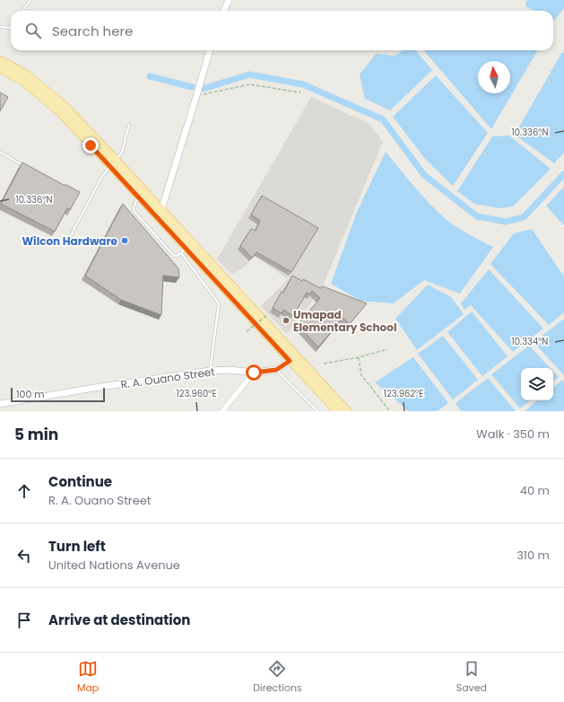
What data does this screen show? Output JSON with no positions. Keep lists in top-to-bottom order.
{
  "streets": {
    "street": ["R. A. Ouano Street"]
  },
  "places": ["Wilcon Hardware", "Umapad Elementary School"],
  "scale_bar": "100 m",
  "north": "top",
  "page": {
    "search": "Search here",
    "scale": "100 m",
    "heading": ["5 min", "Walk · 350 m"],
    "list": [
      ["Continue", "R. A. Ouano Street", "40 m"],
      ["Turn left", "United Nations Avenue", "310 m"],
      "Arrive at destination"
    ],
    "nav": ["Map", "Directions", "Saved"]
  },
  "coordinates": [
    "10.336°N",
    "10.334°N",
    "123.960°E",
    "123.962°E"
  ]
}
